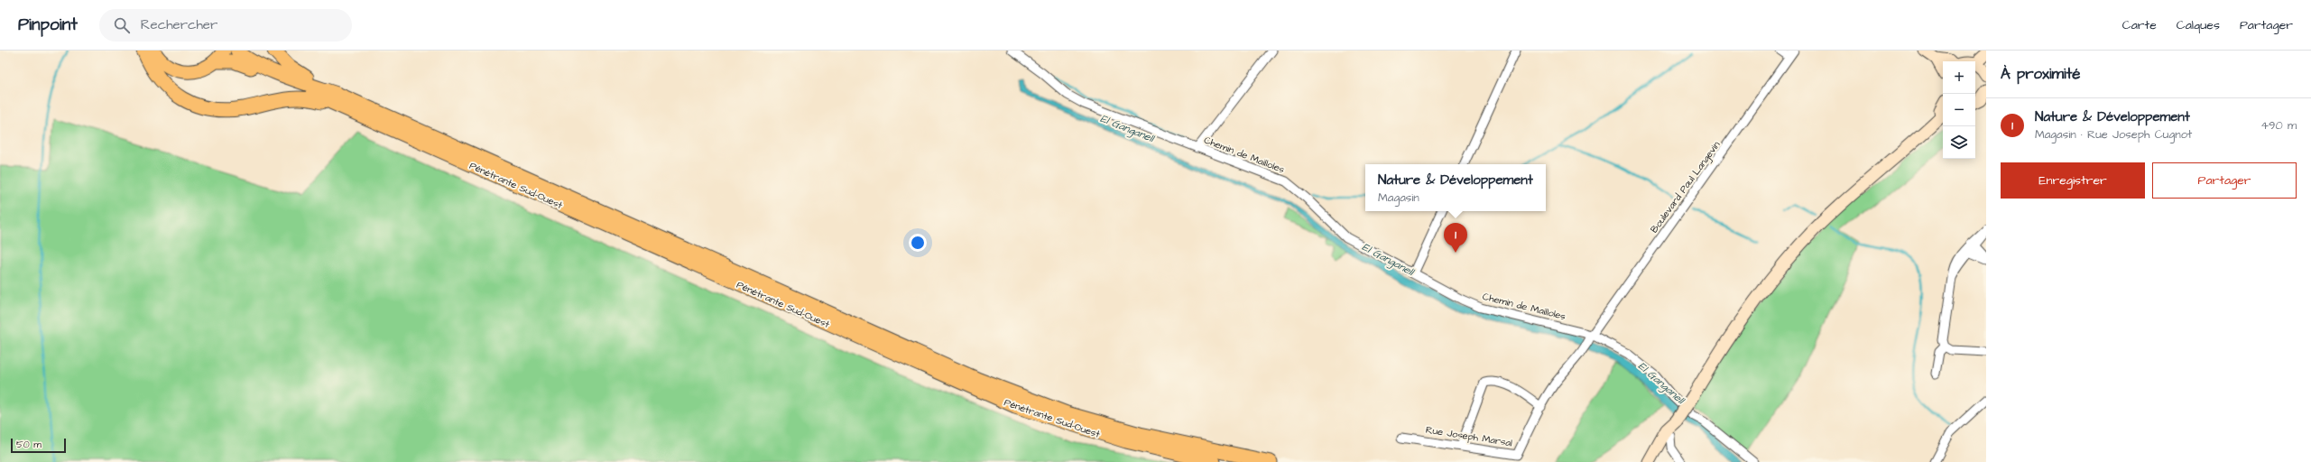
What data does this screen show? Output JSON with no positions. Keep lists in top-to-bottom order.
{
  "streets": {
    "highway": ["Pénétrante Sud-Ouest"],
    "street": ["Chemin de Mailloles", "Boulevard Paul Langevin", "Rue Joseph Marsal"]
  },
  "crossings": [
    ["Chemin de Mailloles", "Boulevard Paul Langevin"],
    ["Boulevard Paul Langevin", "Rue Joseph Marsal"]
  ],
  "water": ["El Ganganell"],
  "scale_bar": "50 m",
  "page": {
    "header": "Pinpoint",
    "search": "Rechercher",
    "nav": ["Carte", "Calques", "Partager"],
    "heading": "À proximité",
    "map_buttons": ["+", "−"],
    "list": [
      {
        "mark": "1",
        "name": "Nature & Développement",
        "note": "Magasin · Rue Joseph Cugnot",
        "value": "490 m"
      }
    ],
    "buttons": ["Enregistrer", "Partager"],
    "popup": ["Nature & Développement", "Magasin"],
    "pins": "1",
    "scale": "50 m"
  }
}
